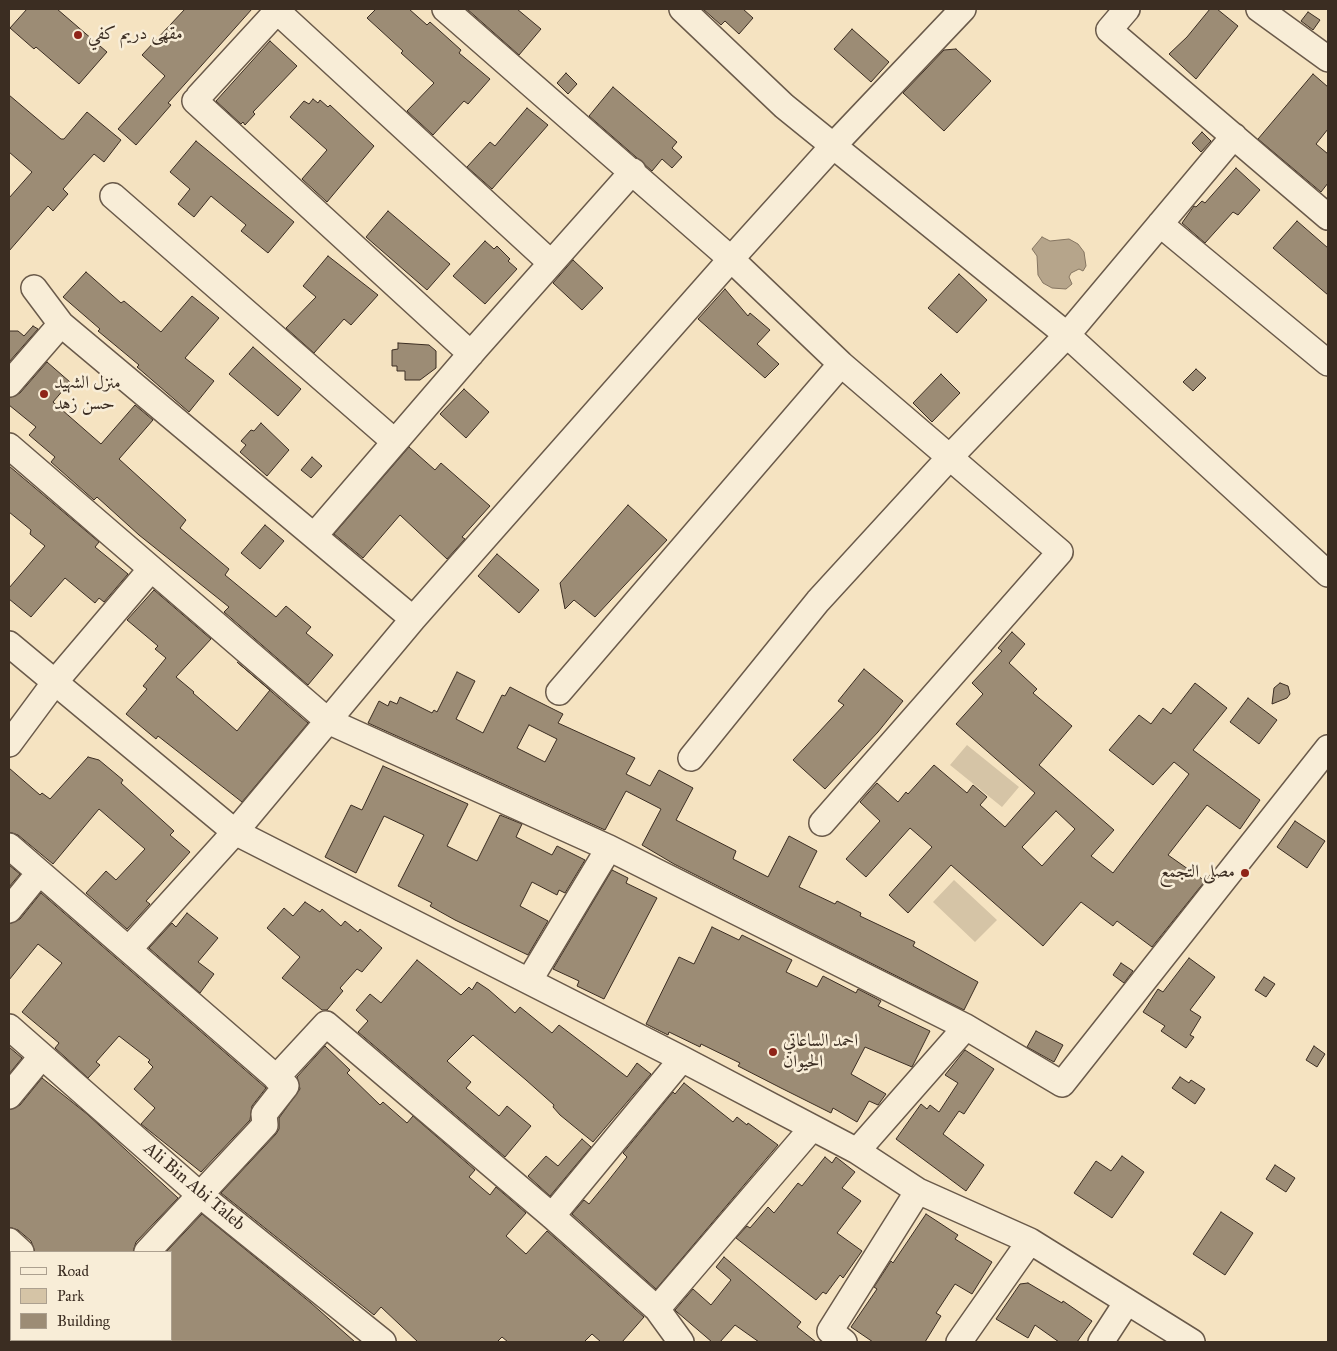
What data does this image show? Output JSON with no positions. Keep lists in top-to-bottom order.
{
  "streets": {
    "street": ["Ali Bin Abi Taleb"]
  },
  "places": [
    "مقهى دريم كفي",
    "منزل الشهيد حسن زهد",
    "مصلى التجمع",
    "احمد الساعاتي الحيوان"
  ],
  "legend": ["Road", "Park", "Building"]
}
